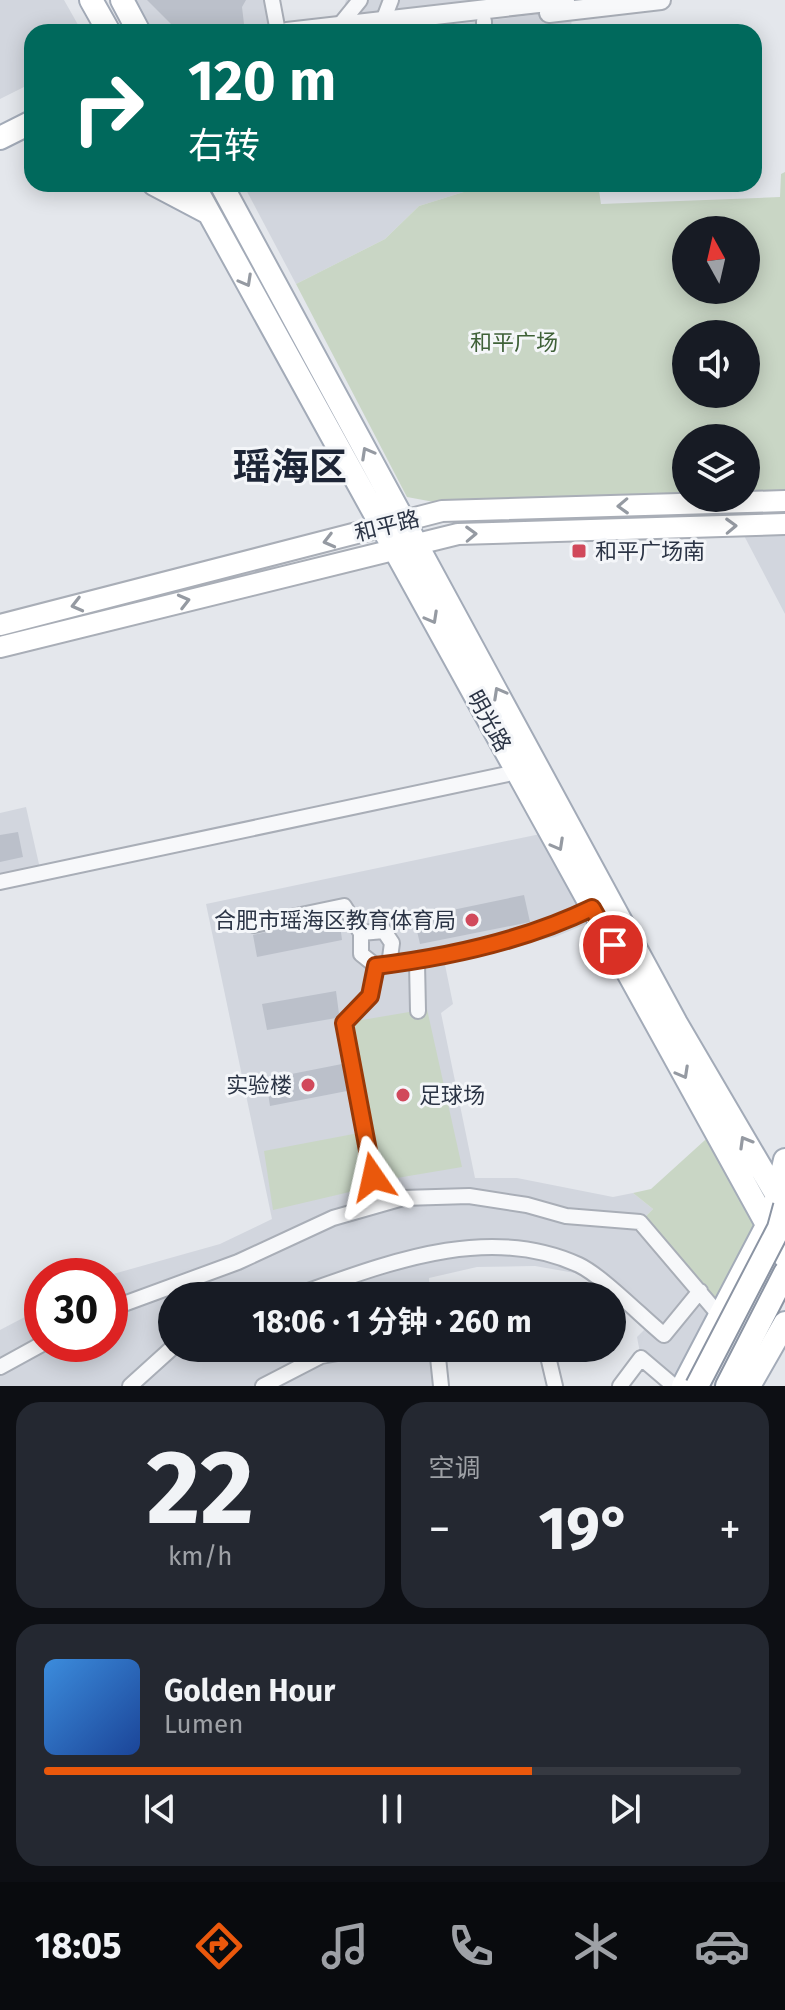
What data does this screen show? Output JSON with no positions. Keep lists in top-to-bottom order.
{
  "streets": {
    "main road": ["和平路", "明光路"]
  },
  "crossings": [
    ["和平路", "明光路"]
  ],
  "districts": ["瑶海区"],
  "parks": ["和平广场"],
  "places": {
    "transit": ["和平广场南"],
    "other": ["合肥市瑶海区教育体育局", "实验楼", "足球场"]
  },
  "north": "top",
  "page": {
    "turn": ["120 m", "右转"],
    "limit": "30",
    "trip": "18:06 · 1 分钟 · 260 m",
    "tile": [
      ["22", "km/h"],
      "空调"
    ],
    "heat": ["−", "19°", "+"],
    "song": ["Golden Hour", "Lumen"],
    "tabs": "18:05"
  }
}
